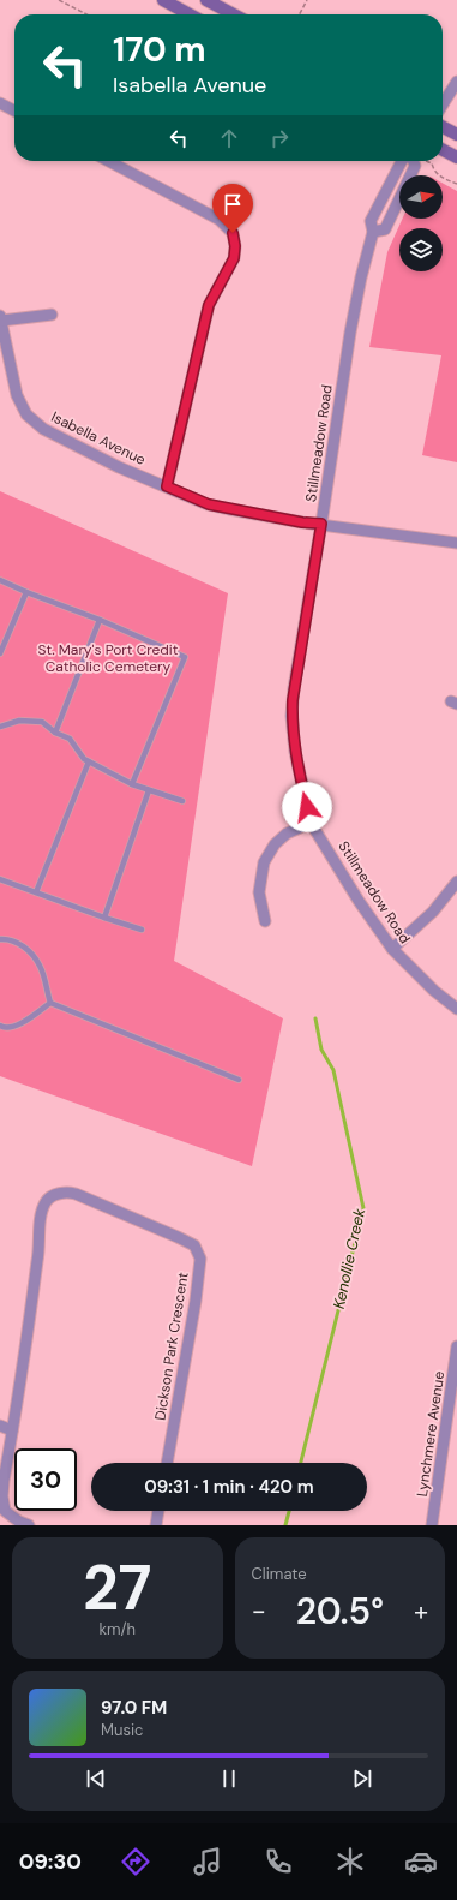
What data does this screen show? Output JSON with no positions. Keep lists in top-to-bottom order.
{
  "streets": {
    "street": [
      "Isabella Avenue",
      "Stillmeadow Road",
      "Dickson Park Crescent",
      "Lynchmere Avenue"
    ]
  },
  "crossings": [
    ["Isabella Avenue", "Stillmeadow Road"]
  ],
  "water": ["Kenollie Creek"],
  "parks": ["St. Mary's Port Credit Catholic Cemetery"],
  "north": "right",
  "page": {
    "turn": ["170 m", "Isabella Avenue"],
    "limit": "30",
    "trip": "09:31 · 1 min · 420 m",
    "tile": [
      ["27", "km/h"],
      "Climate"
    ],
    "heat": ["−", "20.5°", "+"],
    "song": ["97.0 FM", "Music"],
    "tabs": "09:30"
  }
}
